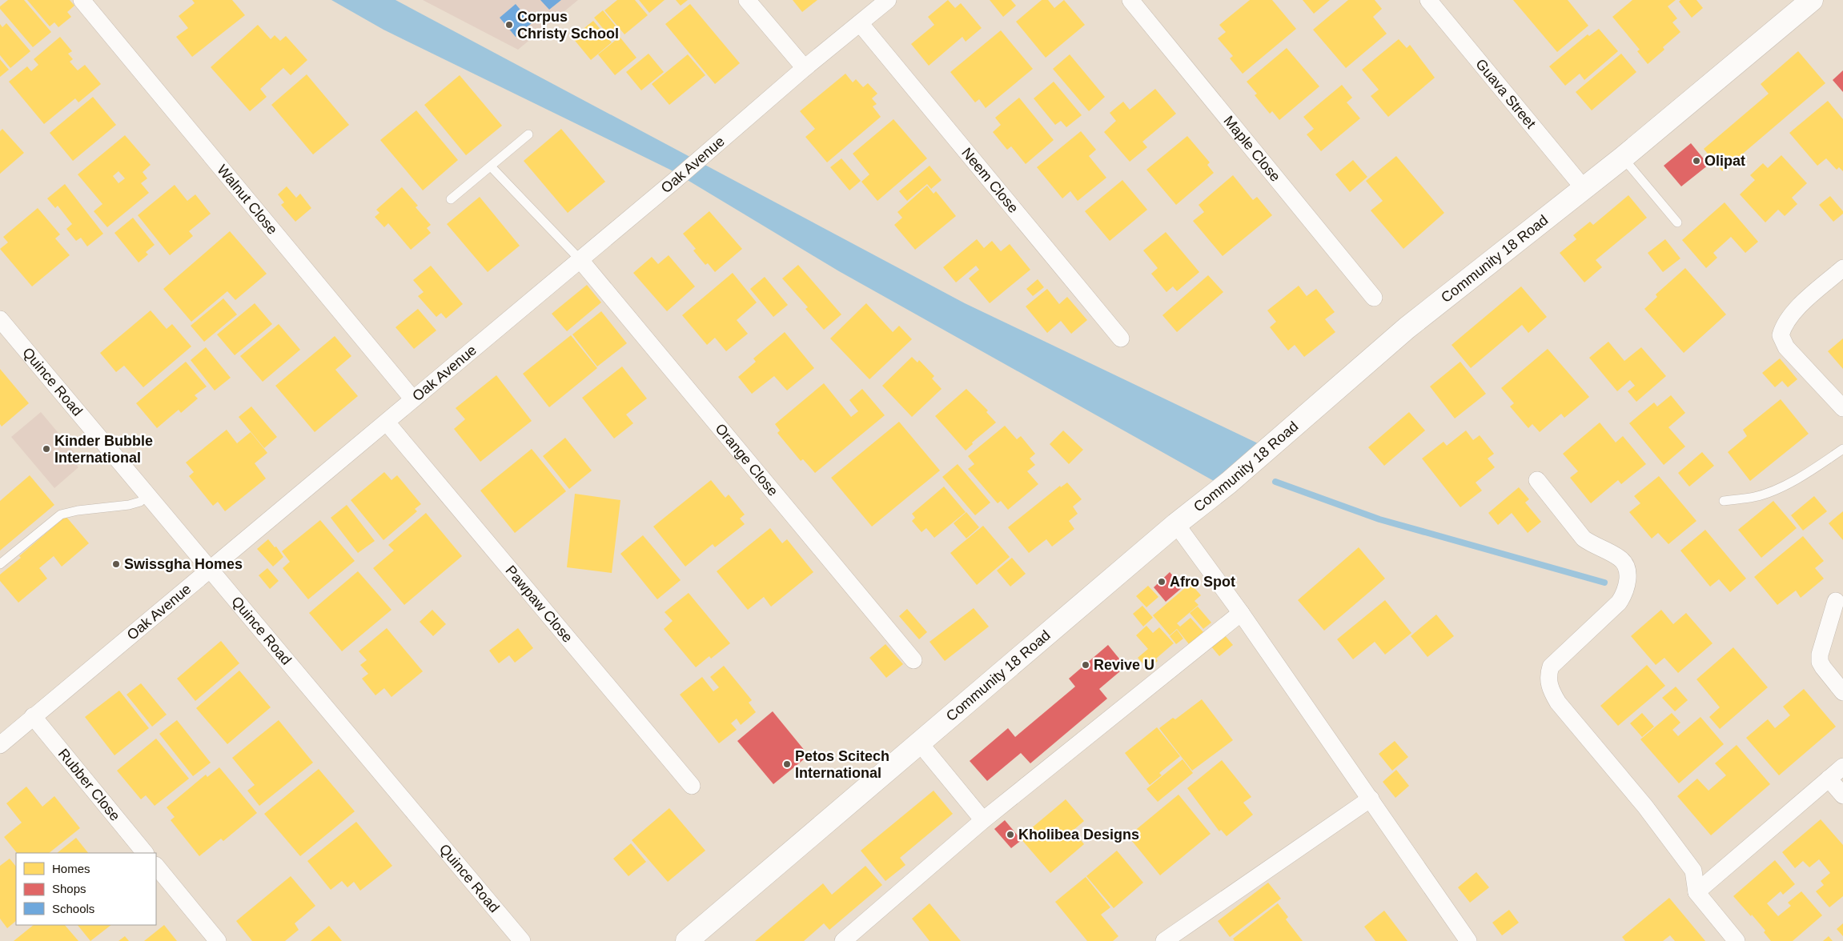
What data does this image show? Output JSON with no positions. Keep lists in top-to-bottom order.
{
  "streets": {
    "main road": ["Community 18 Road"],
    "street": [
      "Guava Street",
      "Maple Close",
      "Oak Avenue",
      "Neem Close",
      "Walnut Close",
      "Quince Road",
      "Orange Close",
      "Pawpaw Close",
      "Rubber Close"
    ]
  },
  "crossings": [
    ["Guava Street", "Community 18 Road"],
    ["Oak Avenue", "Neem Close"],
    ["Oak Avenue", "Walnut Close"],
    ["Oak Avenue", "Quince Road"],
    ["Oak Avenue", "Orange Close"],
    ["Oak Avenue", "Pawpaw Close"],
    ["Oak Avenue", "Rubber Close"]
  ],
  "places": [
    "Corpus Christy School",
    "Olipat",
    "Kinder Bubble International",
    "Swissgha Homes",
    "Afro Spot",
    "Revive U",
    "Petos Scitech International",
    "Kholibea Designs"
  ],
  "legend": ["Homes", "Shops", "Schools"]
}
